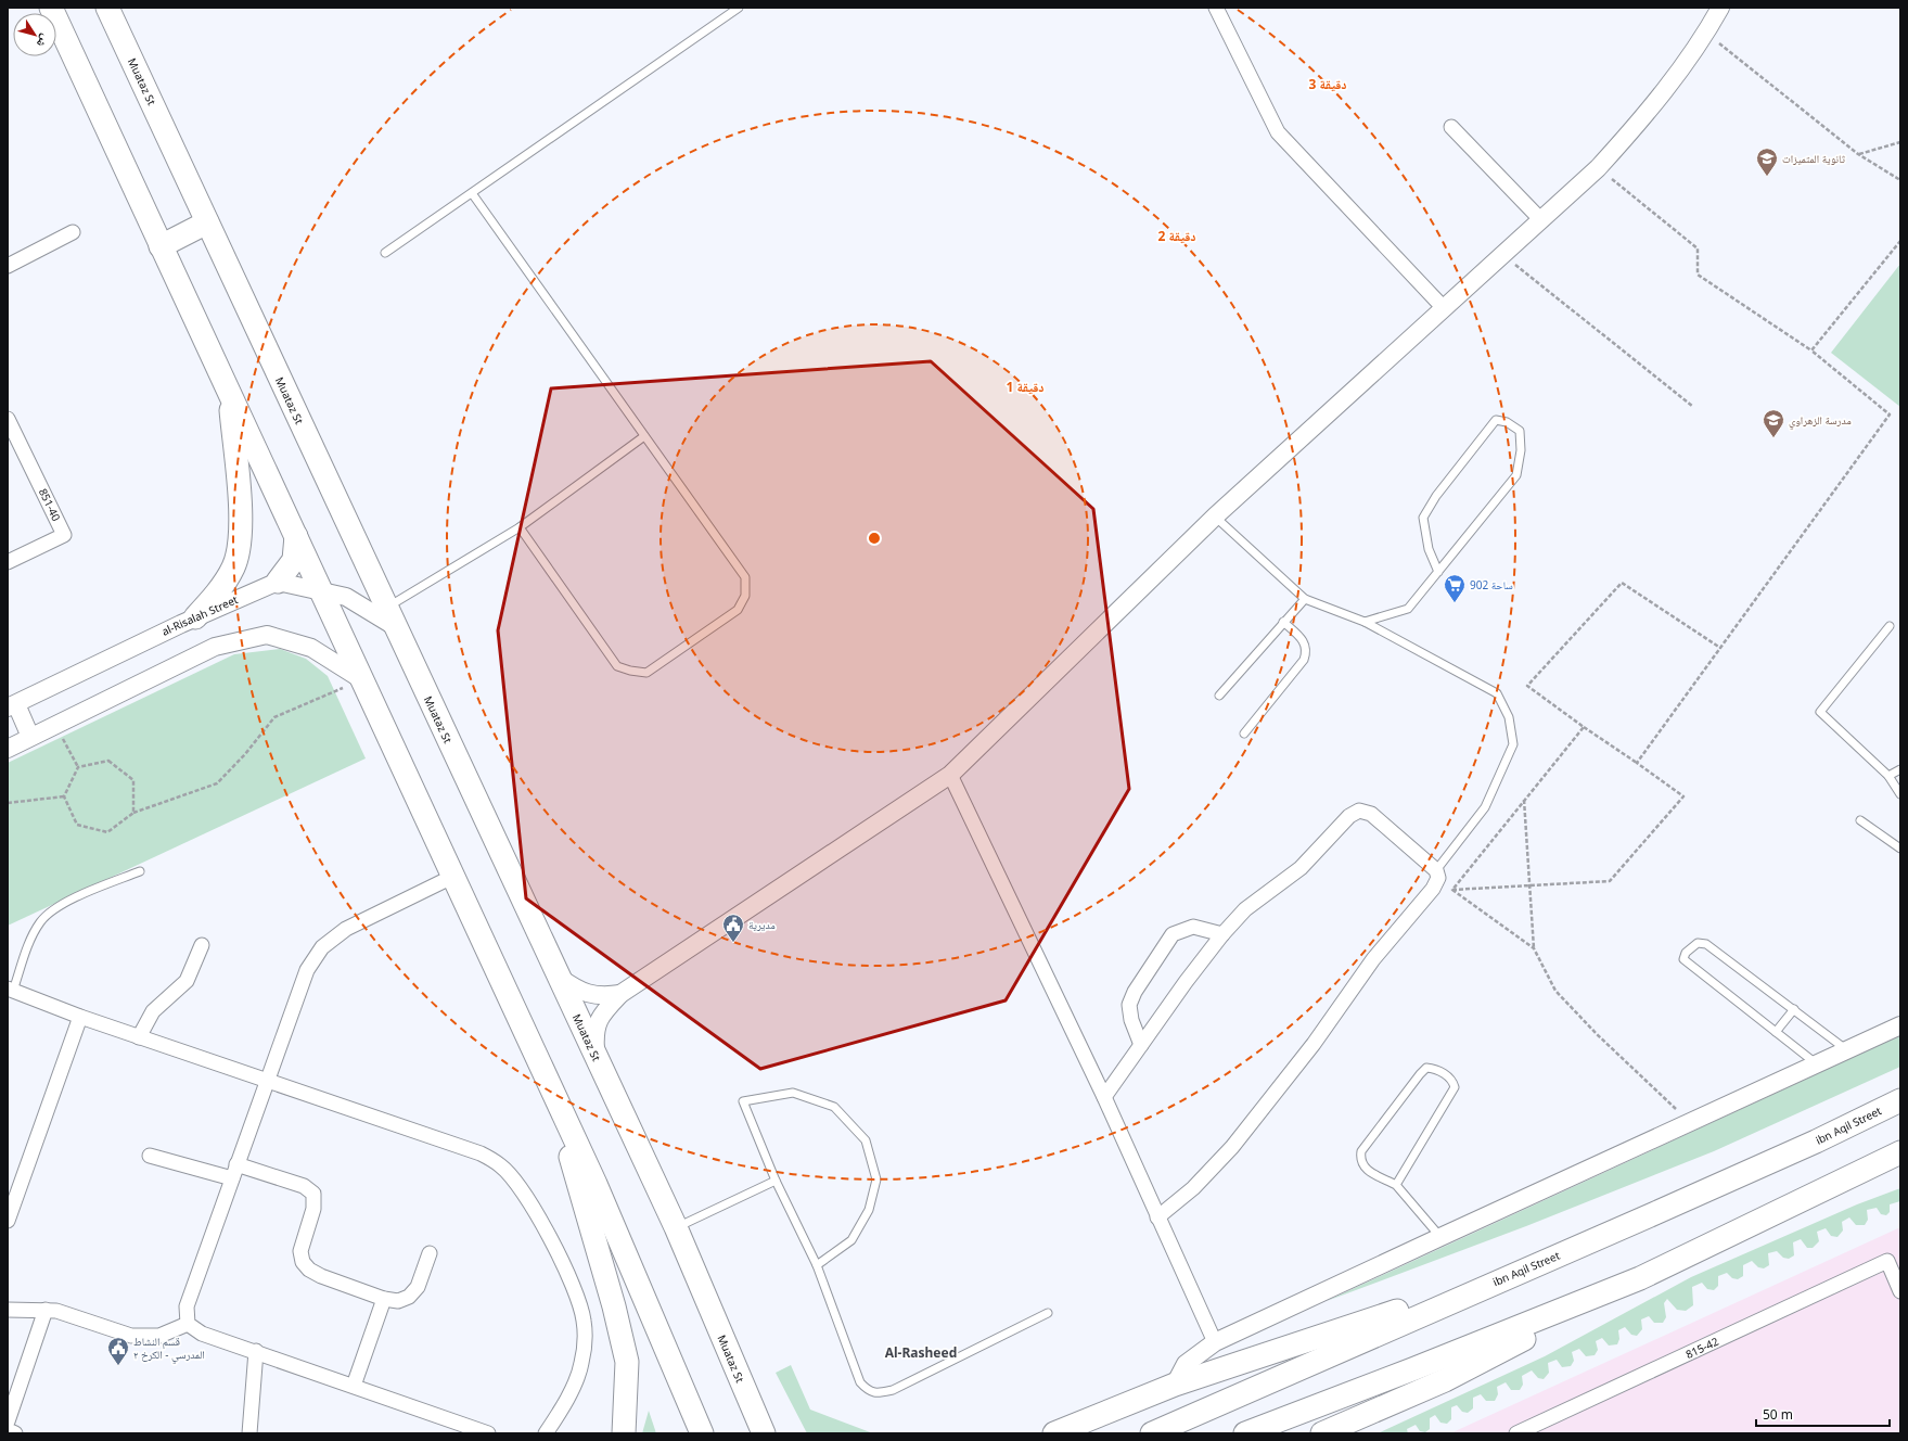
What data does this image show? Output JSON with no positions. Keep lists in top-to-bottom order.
{
  "streets": {
    "main road": ["Muataz St", "ibn Aqil Street"],
    "street": ["851-40", "al-Risalah Street", "815-42"]
  },
  "districts": ["Al-Rasheed"],
  "places": {
    "school or university": ["ثانوية المتميزات", "مدرسة الزهراوي"],
    "supermarket": ["ساحة 902"],
    "public building": ["مديرية", "قسم النشاط المدرسي - الكرخ ٢"]
  },
  "scale_bar": "50 m",
  "north": "bottom right",
  "rings": ["3 دقيقة", "2 دقيقة", "1 دقيقة"]
}
